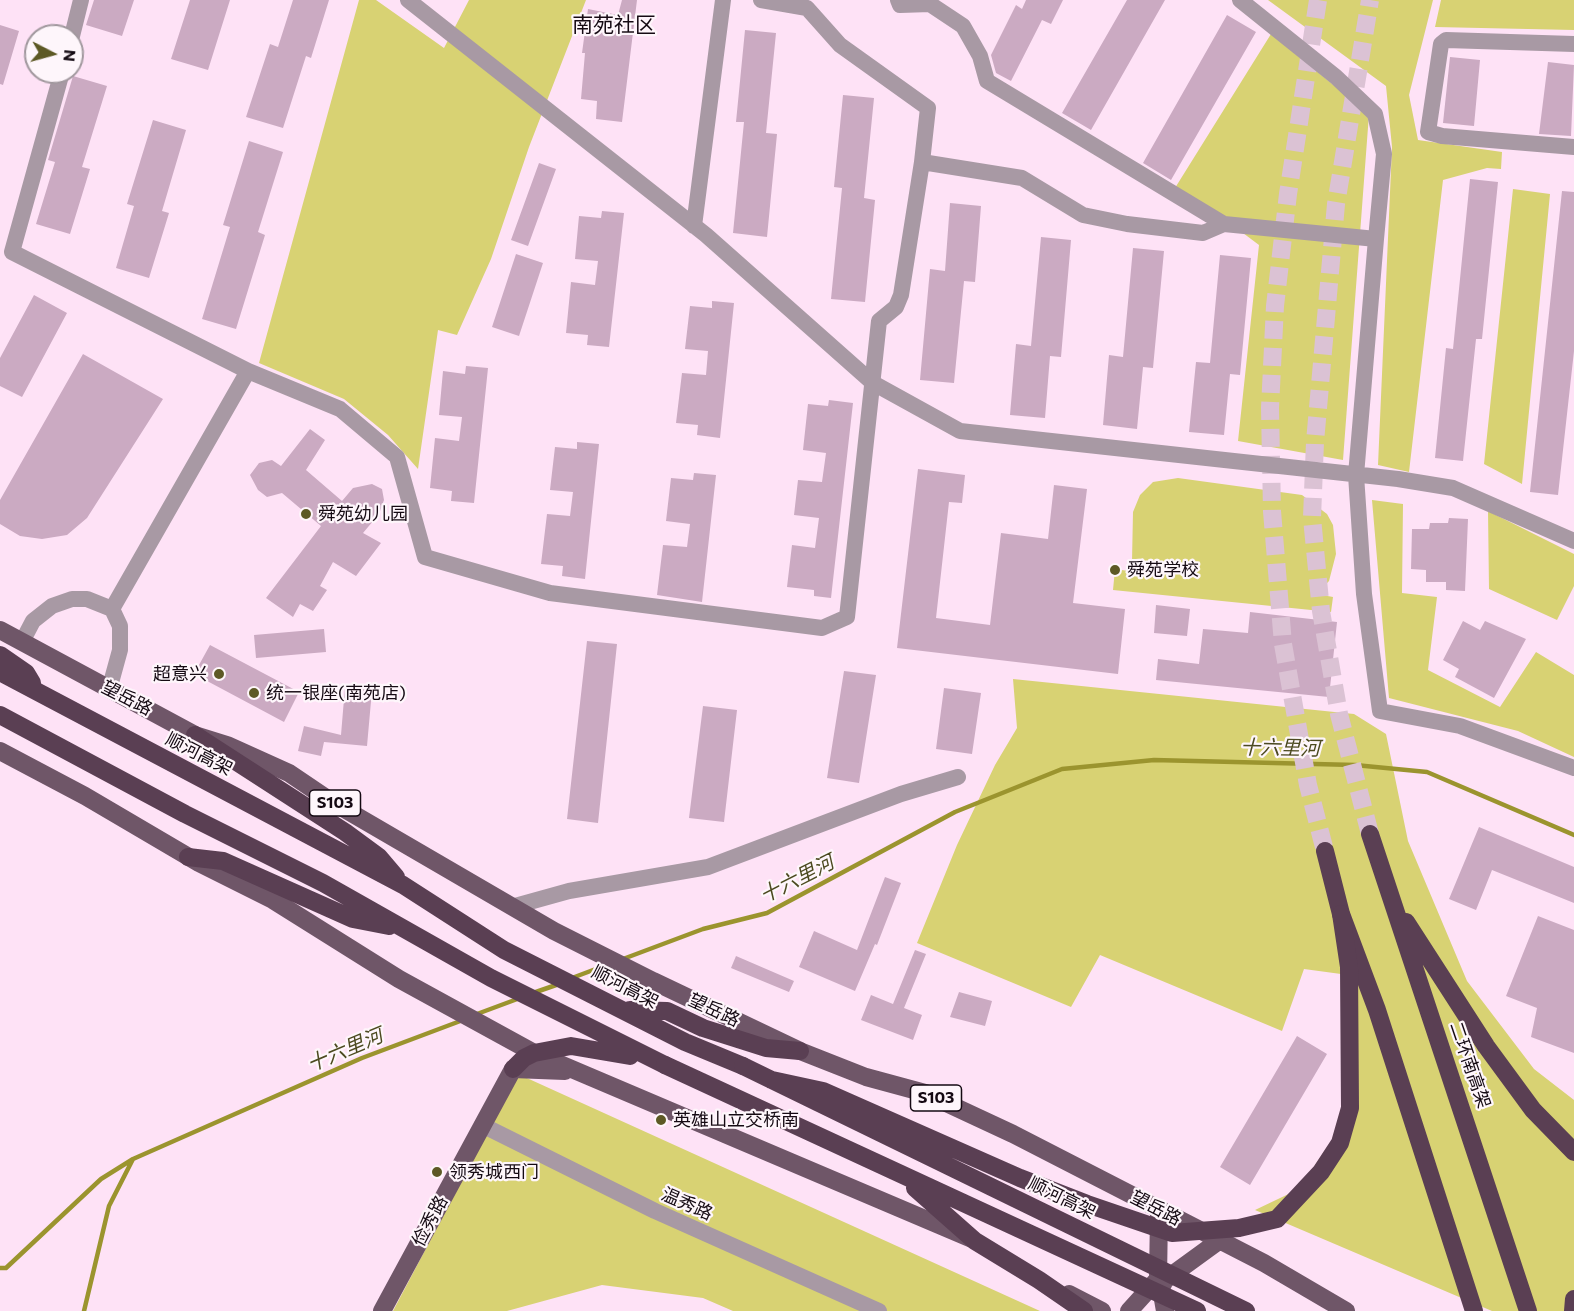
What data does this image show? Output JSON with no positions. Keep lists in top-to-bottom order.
{
  "streets": {
    "highway": ["顺河高架", "二环南高架"],
    "main road": ["望岳路", "S103", "俭秀路"],
    "street": ["温秀路"]
  },
  "crossings": [
    ["温秀路", "俭秀路"]
  ],
  "districts": ["南苑社区"],
  "water": ["十六里河"],
  "places": [
    "舜苑幼儿园",
    "舜苑学校",
    "超意兴",
    "统一银座(南苑店)",
    "英雄山立交桥南",
    "领秀城西门"
  ],
  "north": "right"
}
